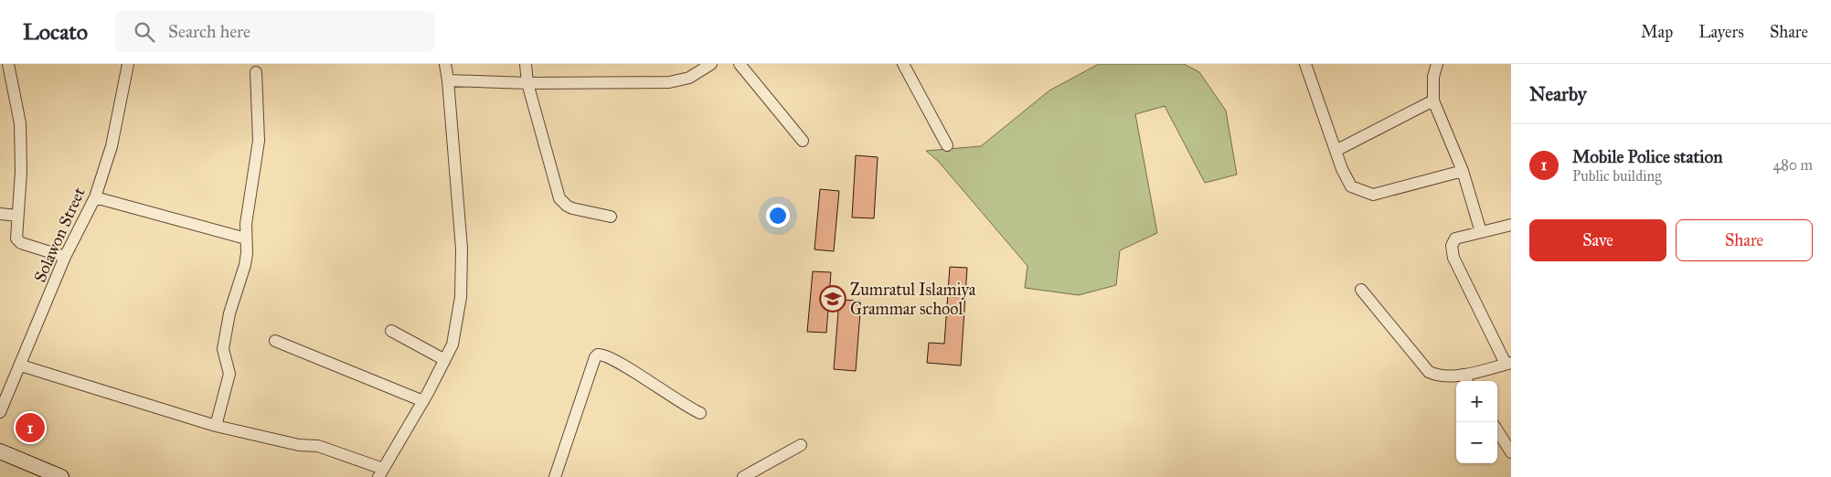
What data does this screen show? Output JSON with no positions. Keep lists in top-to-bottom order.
{
  "streets": {
    "street": ["Solawon Street"]
  },
  "places": {
    "school or university": ["Zumratul Islamiya Grammar school"]
  },
  "page": {
    "header": "Locato",
    "search": "Search here",
    "nav": ["Map", "Layers", "Share"],
    "heading": "Nearby",
    "list": [
      {
        "mark": "1",
        "name": "Mobile Police station",
        "note": "Public building",
        "value": "480 m"
      }
    ],
    "buttons": ["Save", "Share"],
    "map_buttons": ["+", "−"],
    "pins": "1"
  }
}
